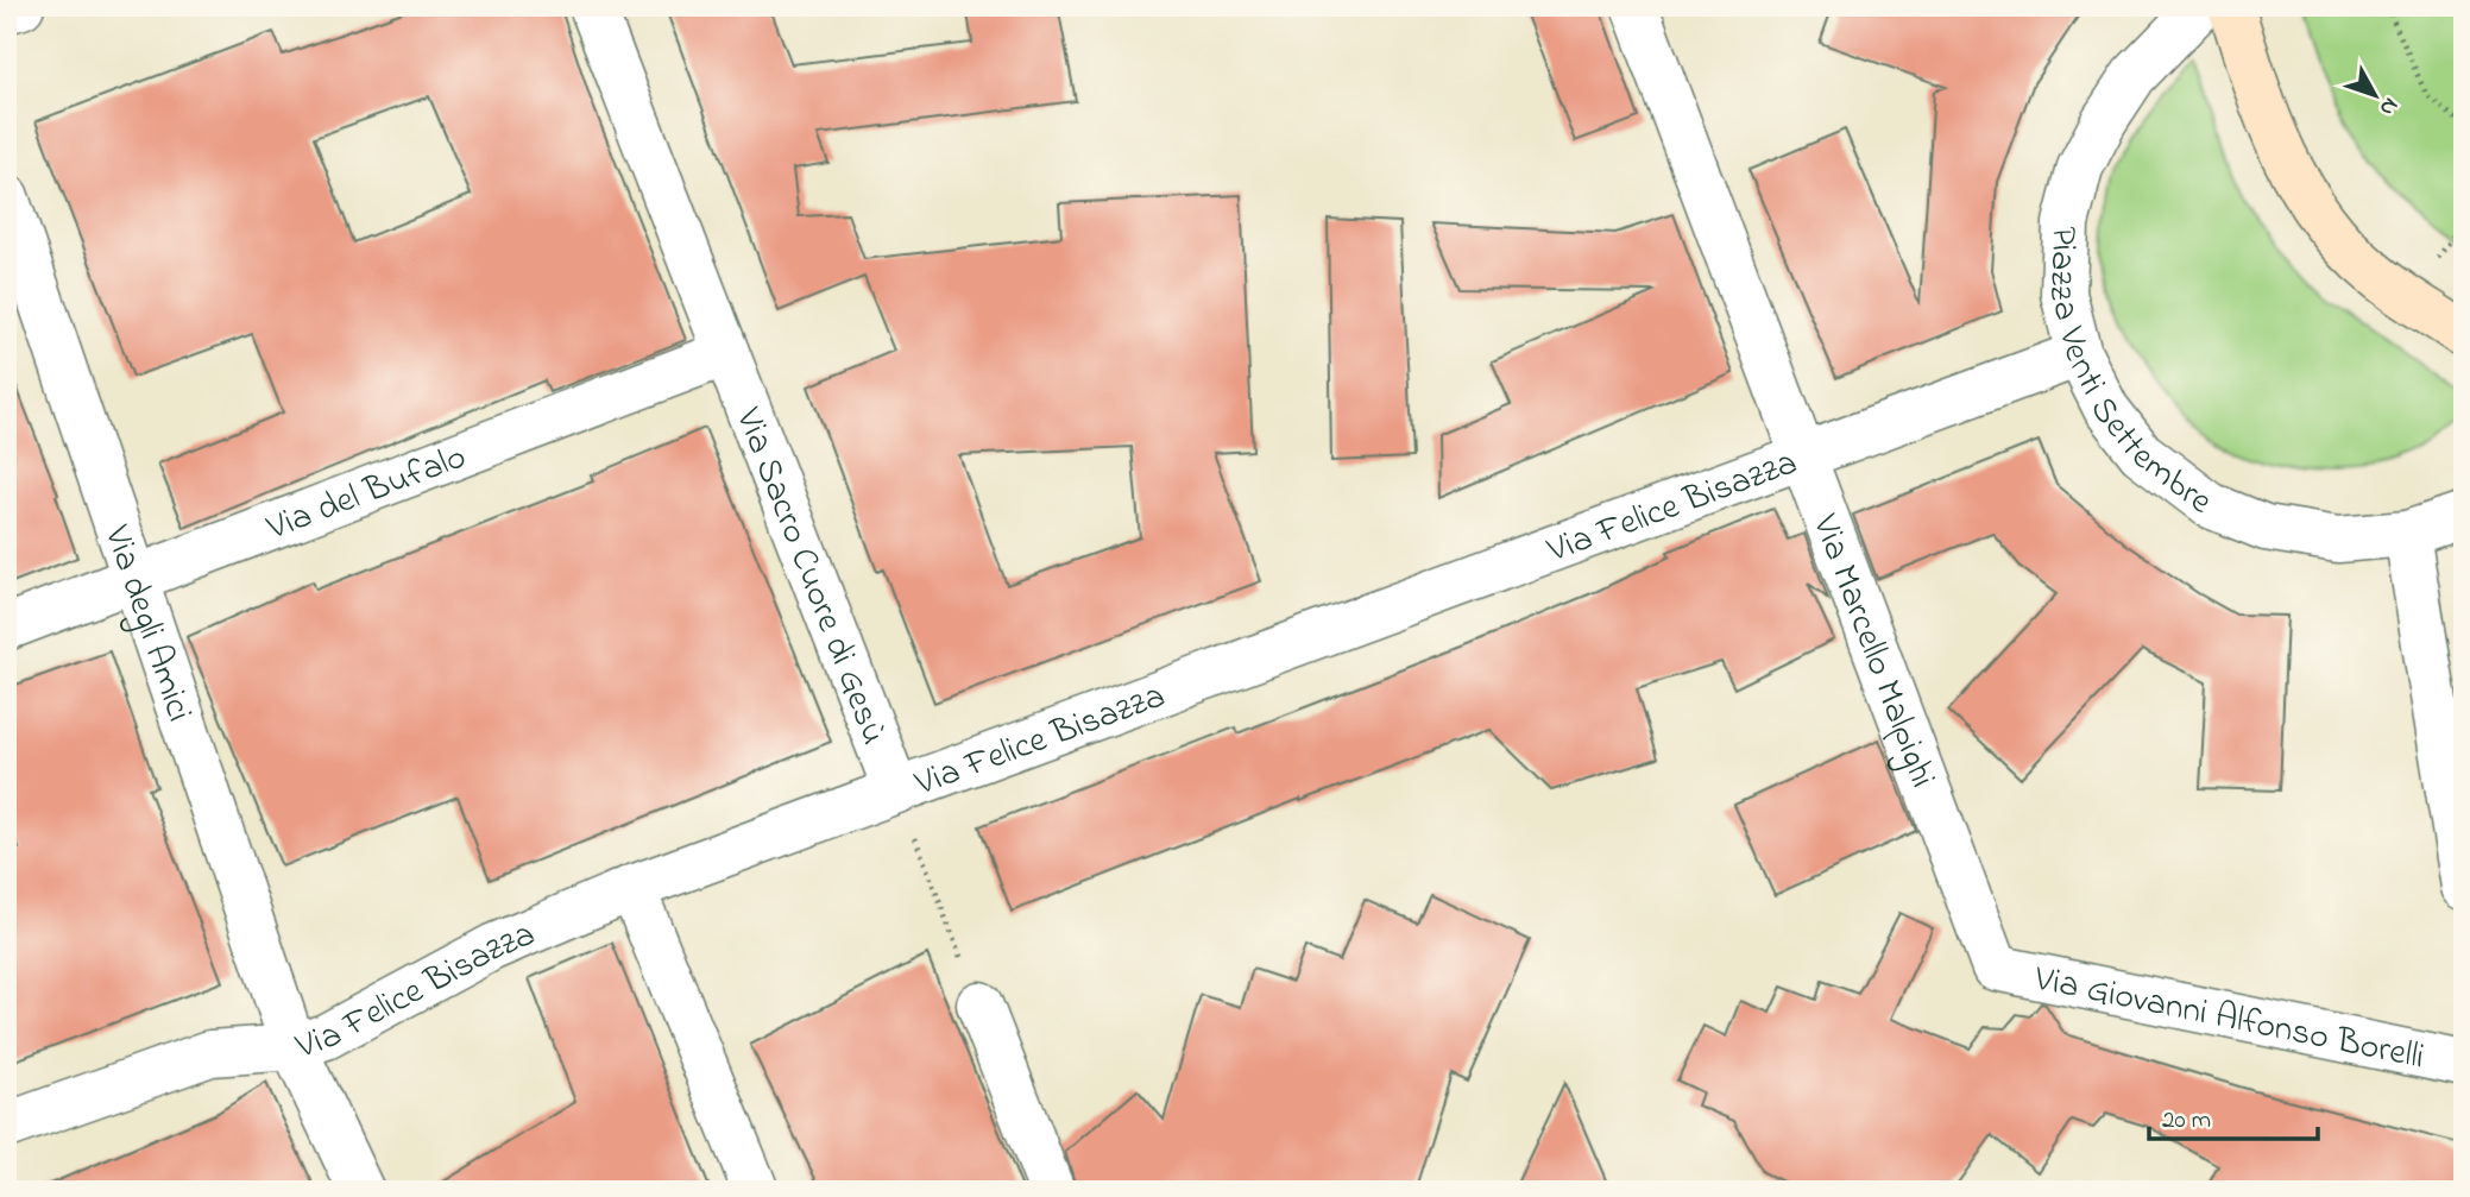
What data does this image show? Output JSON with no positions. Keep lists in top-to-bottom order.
{
  "streets": {
    "street": [
      "Piazza Venti Settembre",
      "Via del Bufalo",
      "Via Felice Bisazza",
      "Via Sacro Cuore di Gesù",
      "Via degli Amici",
      "Via Marcello Malpighi",
      "Via Giovanni Alfonso Borelli"
    ]
  },
  "crossings": [
    ["Piazza Venti Settembre", "Via Felice Bisazza"],
    ["Via del Bufalo", "Via Sacro Cuore di Gesù"],
    ["Via del Bufalo", "Via degli Amici"],
    ["Via Felice Bisazza", "Via Sacro Cuore di Gesù"],
    ["Via Felice Bisazza", "Via degli Amici"],
    ["Via Felice Bisazza", "Via Marcello Malpighi"],
    ["Via Marcello Malpighi", "Via Giovanni Alfonso Borelli"]
  ],
  "scale_bar": "20 m",
  "north": "bottom right"
}
